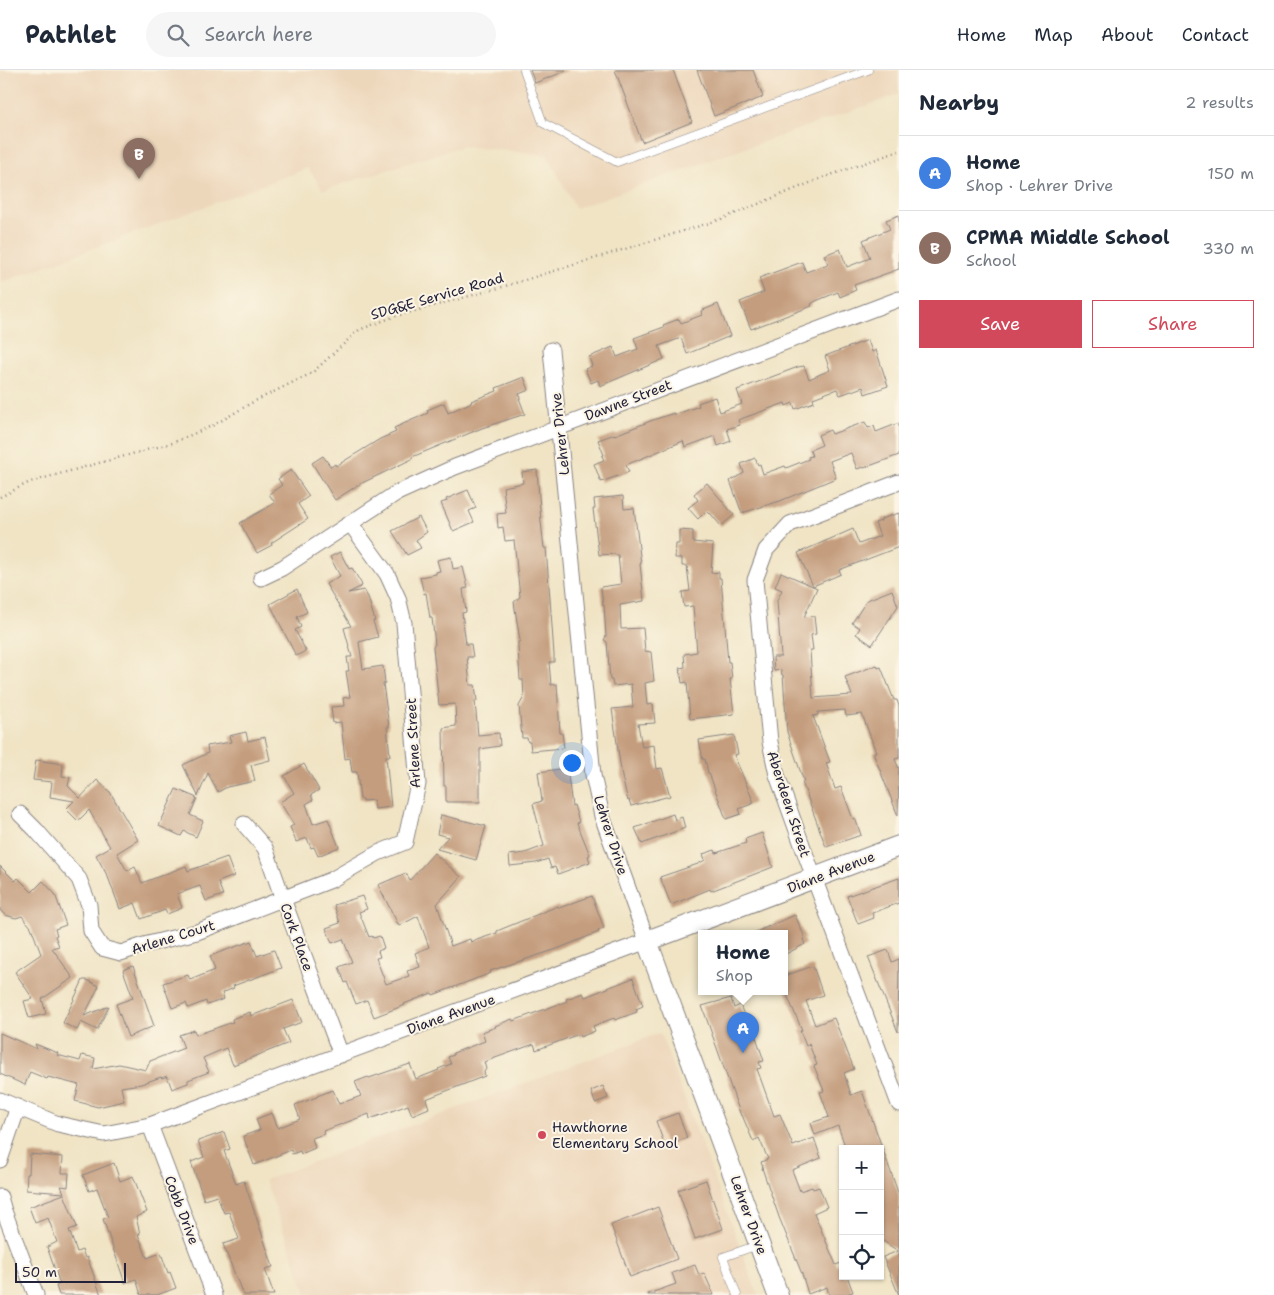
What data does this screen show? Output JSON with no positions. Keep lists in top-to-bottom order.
{
  "streets": {
    "street": [
      "Dawne Street",
      "Lehrer Drive",
      "Arlene Street",
      "Aberdeen Street",
      "Diane Avenue",
      "Arlene Court",
      "Cork Place",
      "Cobb Drive"
    ],
    "path": ["SDG&E Service Road"]
  },
  "crossings": [
    ["Dawne Street", "Lehrer Drive"],
    ["Dawne Street", "Arlene Street"],
    ["Lehrer Drive", "Diane Avenue"],
    ["Arlene Street", "Arlene Court"],
    ["Arlene Street", "Cork Place"],
    ["Aberdeen Street", "Diane Avenue"],
    ["Diane Avenue", "Cork Place"],
    ["Diane Avenue", "Cobb Drive"],
    ["Arlene Court", "Cork Place"]
  ],
  "places": ["Hawthorne Elementary School"],
  "scale_bar": "50 m",
  "page": {
    "header": "Pathlet",
    "search": "Search here",
    "nav": [
      "Home",
      "Map",
      "About",
      "Contact"
    ],
    "heading": ["Nearby", "2 results"],
    "list": [
      {
        "mark": "A",
        "name": "Home",
        "note": "Shop · Lehrer Drive",
        "value": "150 m"
      },
      {
        "mark": "B",
        "name": "CPMA Middle School",
        "note": "School",
        "value": "330 m"
      }
    ],
    "pins": ["B", "A"],
    "buttons": ["Save", "Share"],
    "popup": ["Home", "Shop"],
    "map_buttons": ["+", "−"],
    "scale": "50 m"
  }
}
